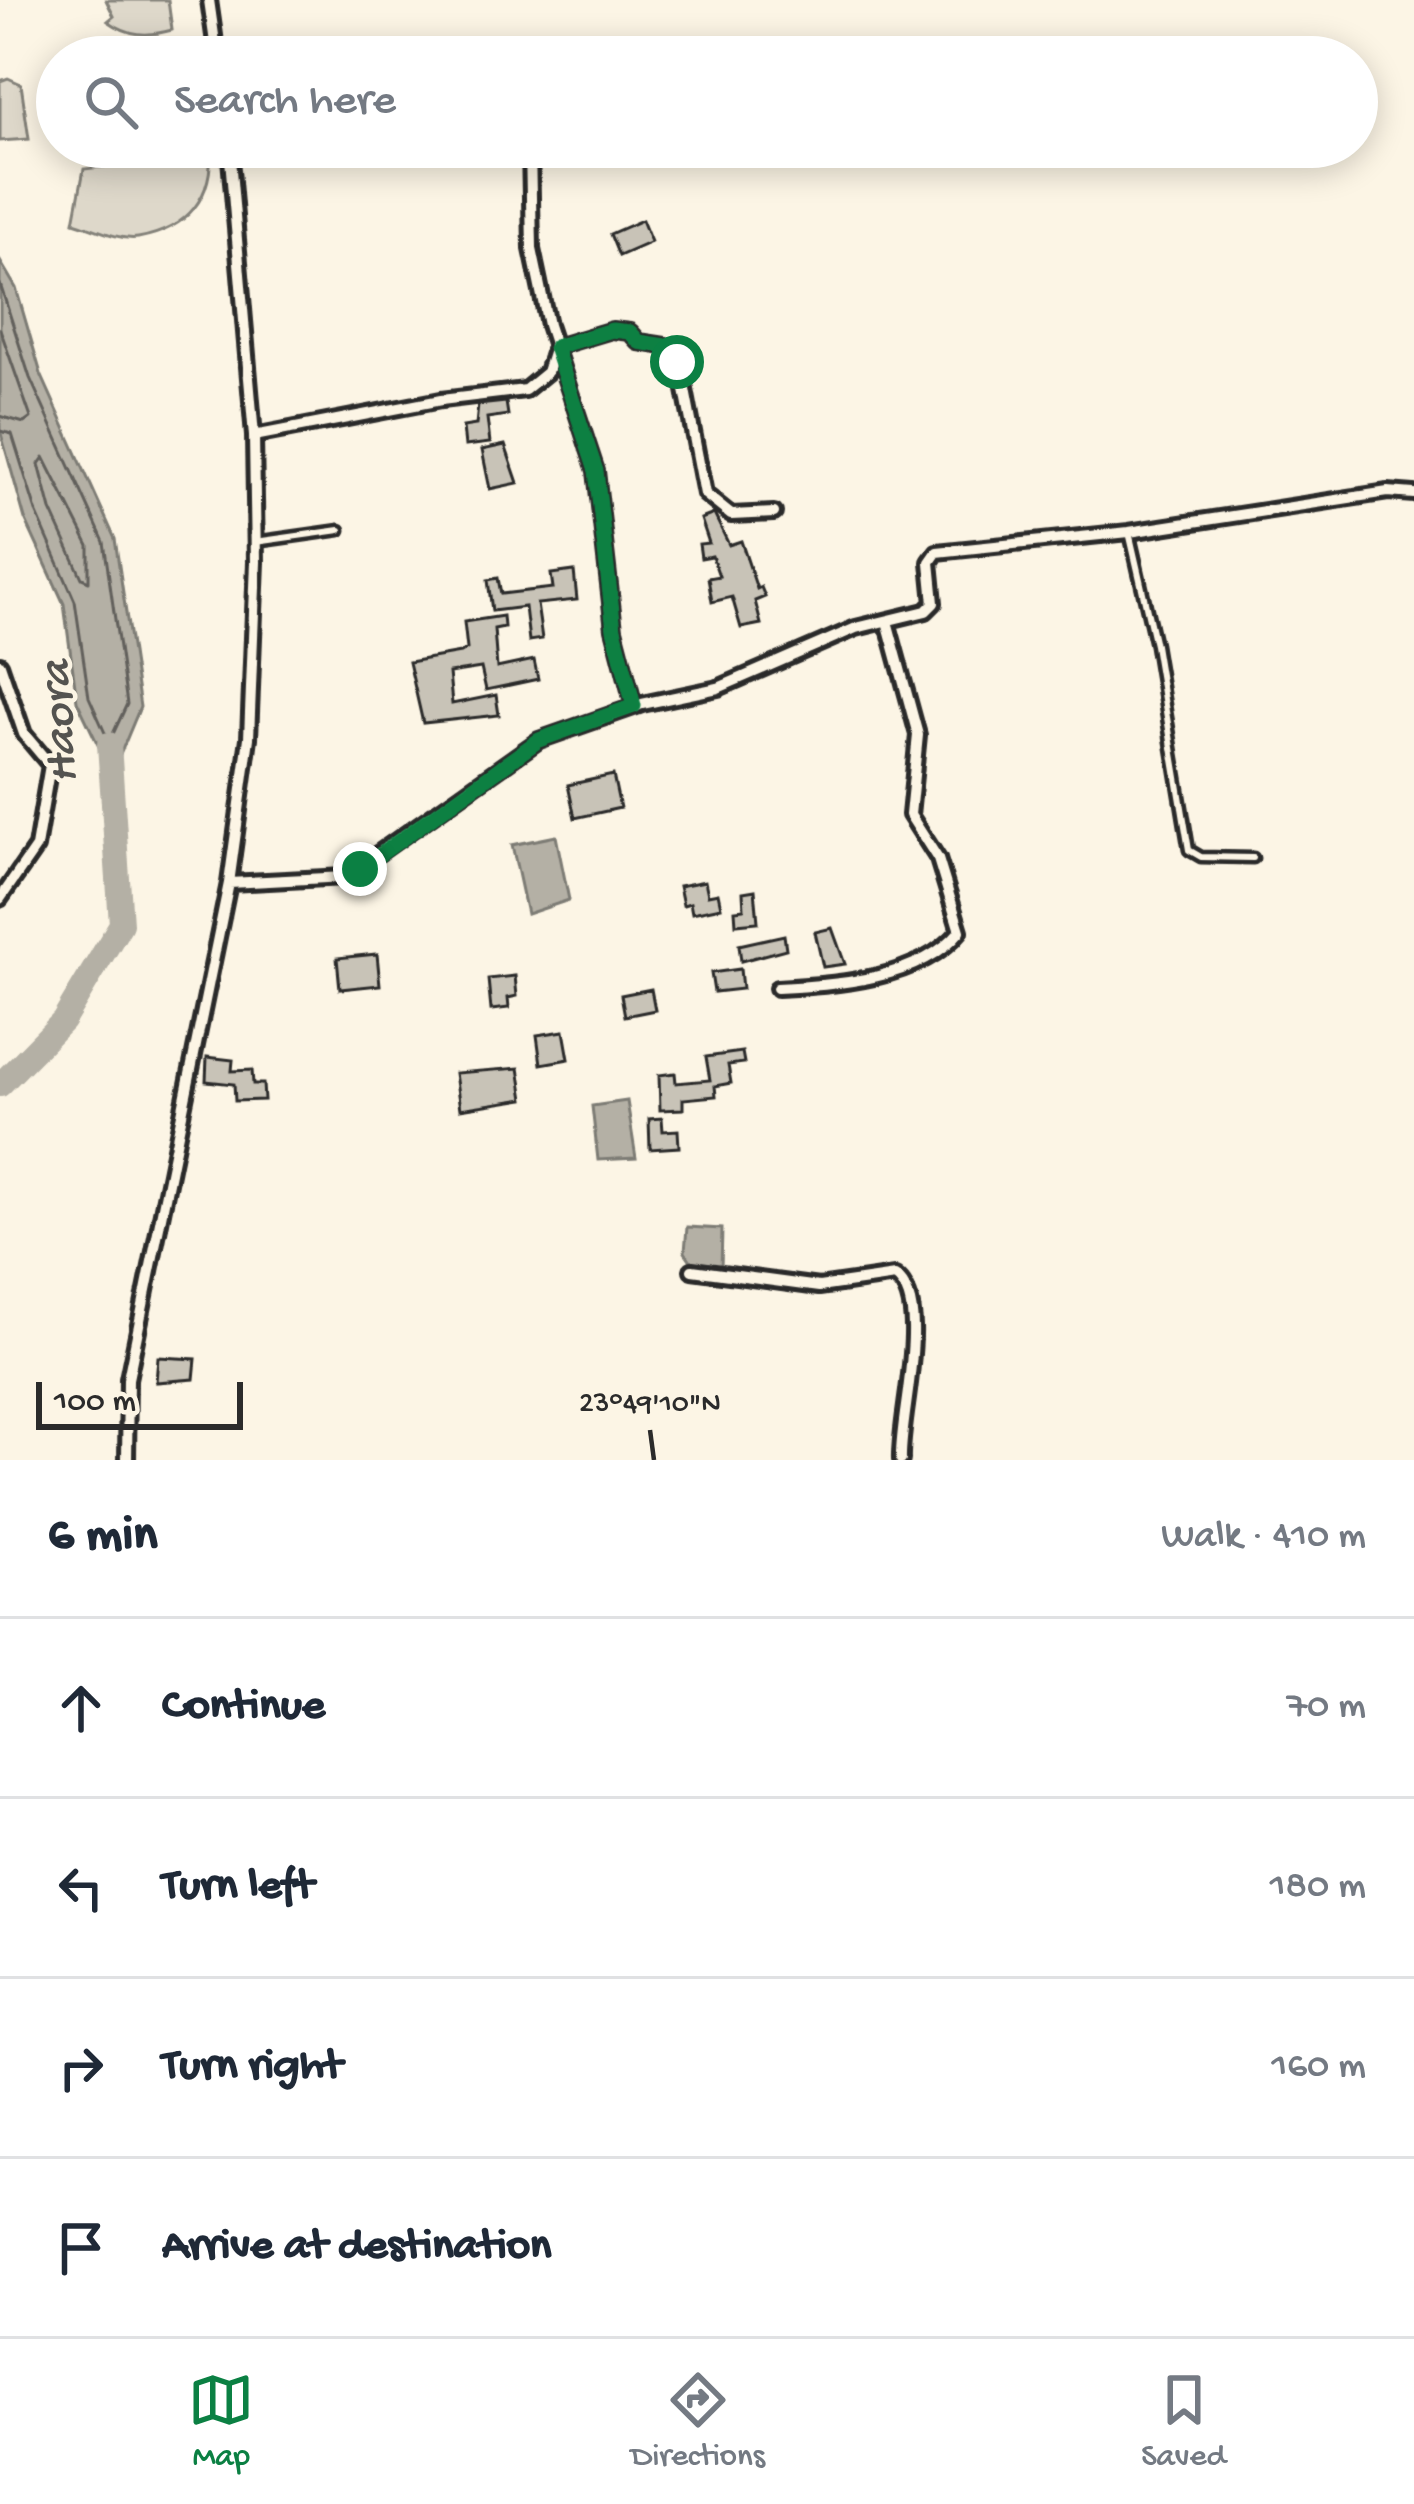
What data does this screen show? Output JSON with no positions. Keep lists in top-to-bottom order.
{
  "water": ["Haora"],
  "scale_bar": "100 m",
  "page": {
    "search": "Search here",
    "scale": "100 m",
    "heading": ["6 min", "Walk · 410 m"],
    "list": [
      ["Continue", "70 m"],
      ["Turn left", "180 m"],
      ["Turn right", "160 m"],
      "Arrive at destination"
    ],
    "nav": ["Map", "Directions", "Saved"]
  },
  "coordinates": ["23°49'10\"N"]
}
